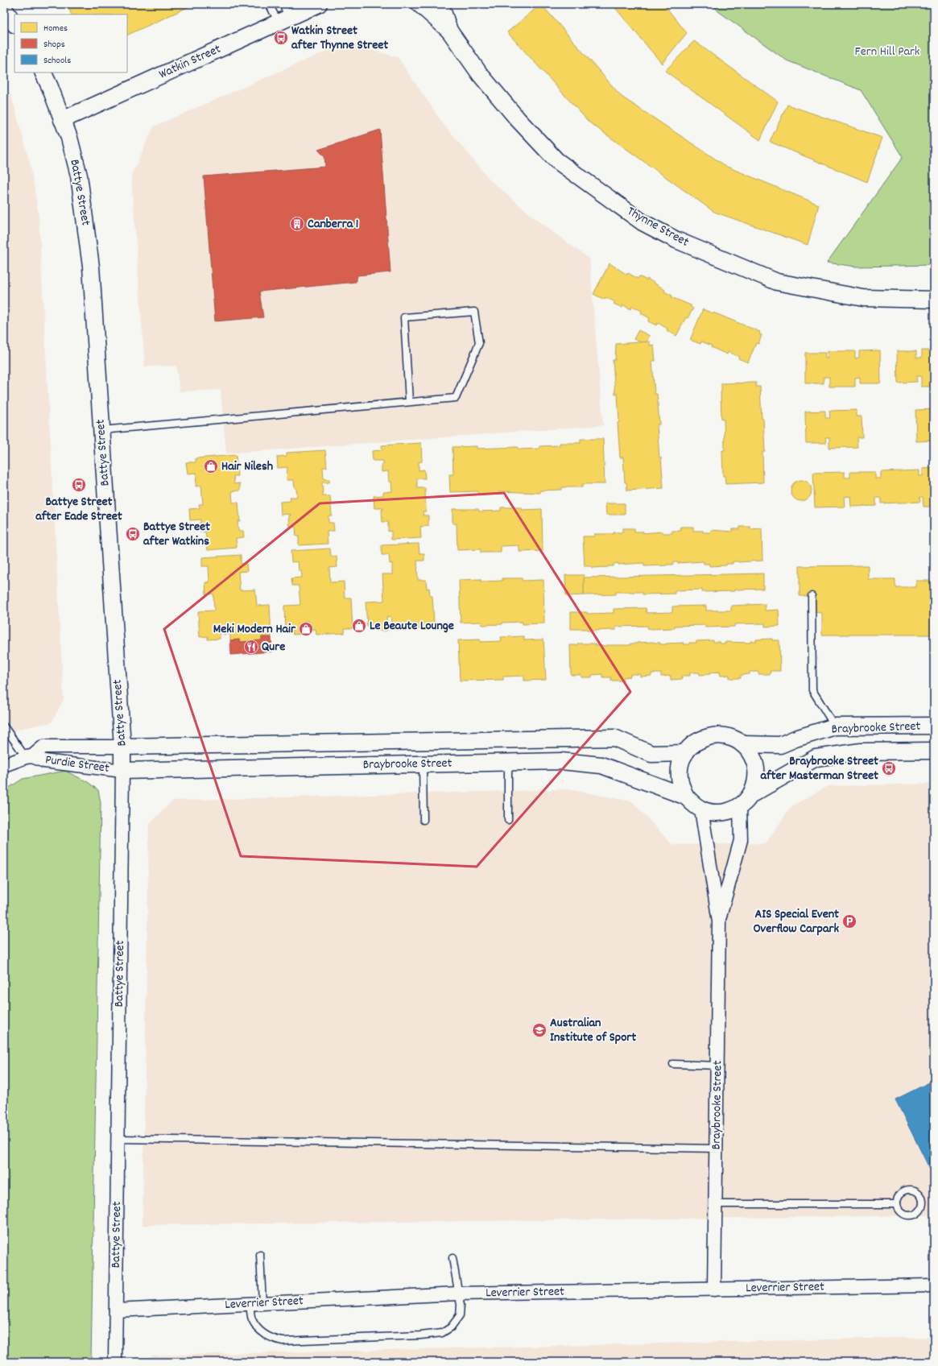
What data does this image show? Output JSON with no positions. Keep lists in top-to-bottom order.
{
  "streets": {
    "street": [
      "Watkin Street",
      "Battye Street",
      "Thynne Street",
      "Braybrooke Street",
      "Purdie Street",
      "Leverrier Street"
    ]
  },
  "crossings": [
    ["Watkin Street", "Battye Street"],
    ["Battye Street", "Braybrooke Street"],
    ["Battye Street", "Purdie Street"],
    ["Battye Street", "Leverrier Street"],
    ["Braybrooke Street", "Purdie Street"],
    ["Braybrooke Street", "Leverrier Street"]
  ],
  "parks": ["Fern Hill Park"],
  "places": {
    "bus stop": [
      "Watkin Street after Thynne Street",
      "Battye Street after Eade Street",
      "Battye Street after Watkins",
      "Braybrooke Street after Masterman Street"
    ],
    "building": ["Canberra 1"],
    "shop": ["Hair Nilesh", "Le Beaute Lounge", "Meki Modern Hair"],
    "restaurant": ["Qure"],
    "parking": ["AIS Special Event Overflow Carpark"],
    "school or university": ["Australian Institute of Sport"]
  },
  "legend": ["Homes", "Shops", "Schools"]
}
